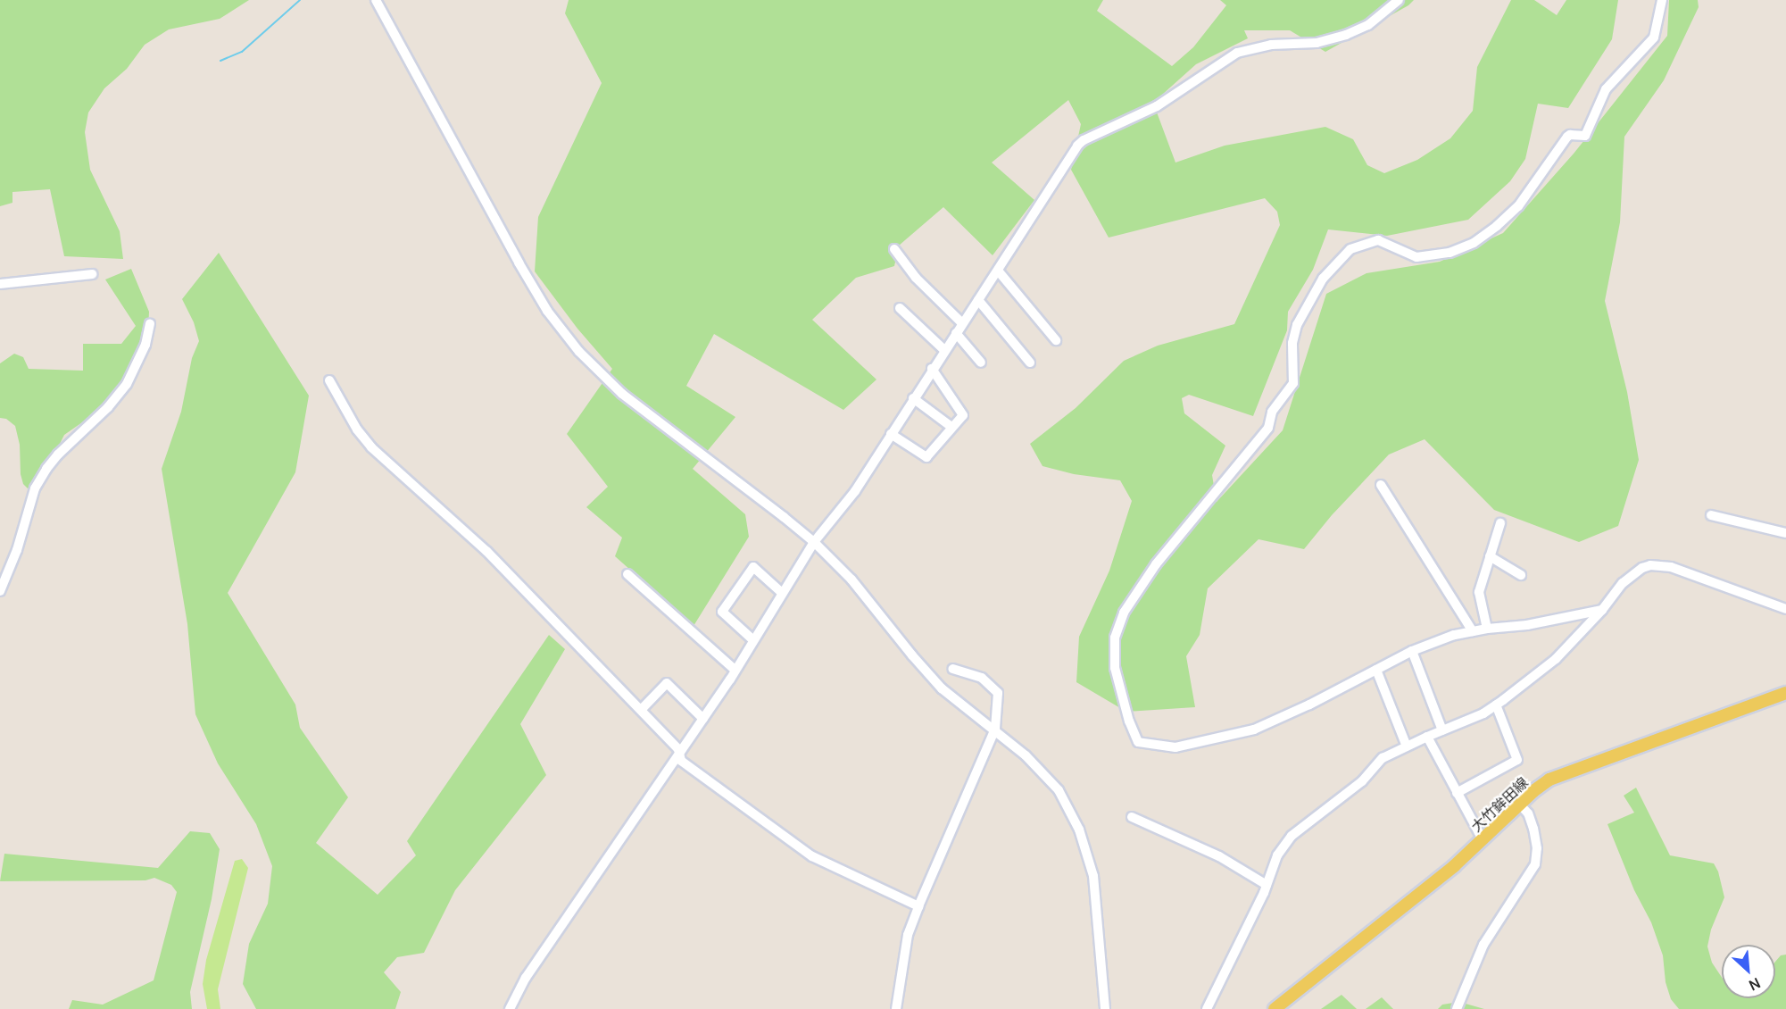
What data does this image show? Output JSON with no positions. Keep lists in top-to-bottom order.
{
  "streets": {
    "main road": ["大竹鉾田線"]
  },
  "north": "bottom right"
}
